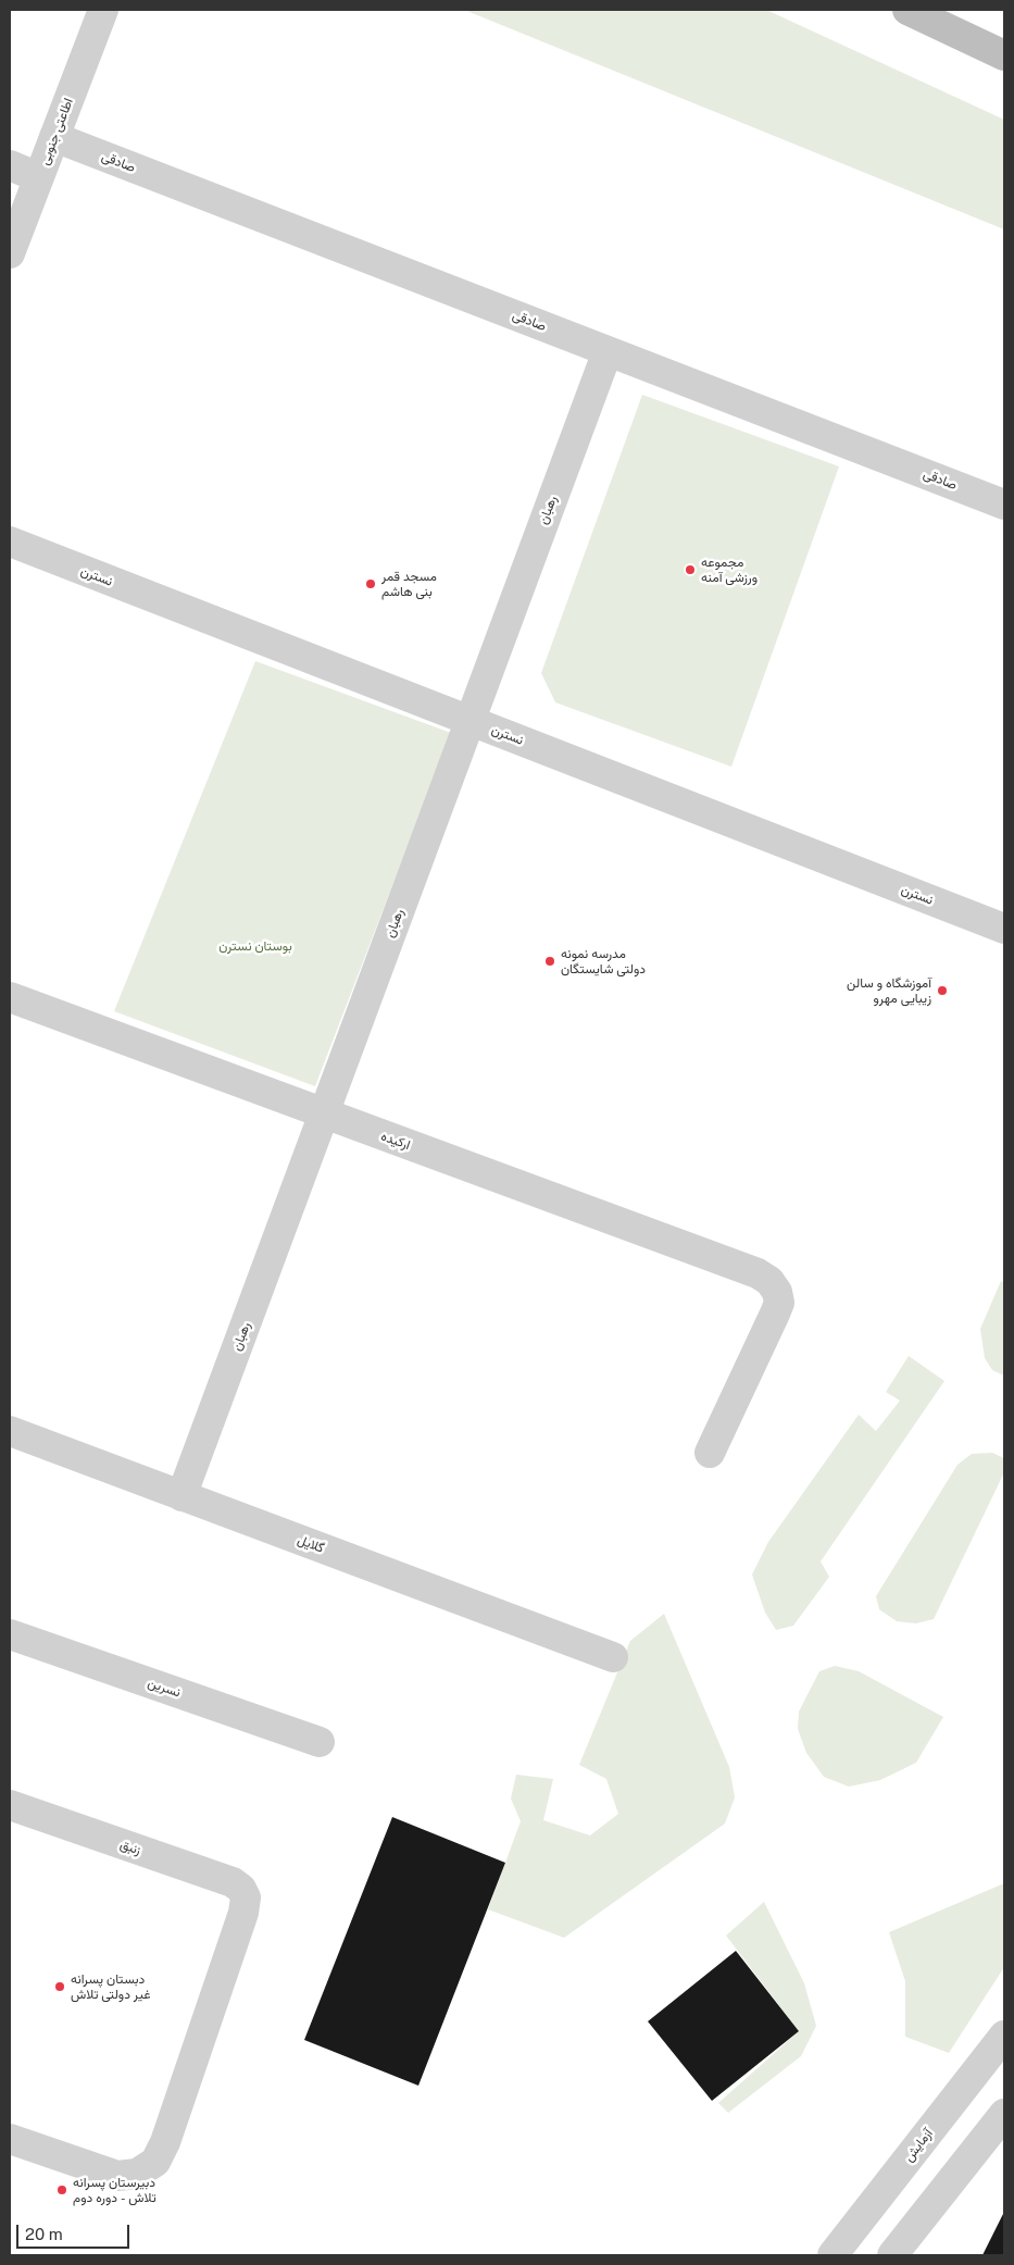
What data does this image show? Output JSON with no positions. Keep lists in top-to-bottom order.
{
  "streets": {
    "street": [
      "اطاعتی جنوبی",
      "صادقی",
      "رهبان",
      "نسترن",
      "ارکیده",
      "گلایل",
      "نسرین",
      "زنبق",
      "آزمایش"
    ]
  },
  "crossings": [
    ["اطاعتی جنوبی", "صادقی"],
    ["صادقی", "رهبان"],
    ["رهبان", "نسترن"],
    ["رهبان", "ارکیده"],
    ["رهبان", "گلایل"]
  ],
  "parks": ["بوستان نسترن"],
  "places": [
    "مجموعه ورزشی آمنه",
    "مسجد قمر بنی هاشم",
    "مدرسه نمونه دولتی شایستگان",
    "آموزشگاه و سالن زیبایی مهرو",
    "دبستان پسرانه غیر دولتی تلاش",
    "دبیرستان پسرانه تلاش - دوره دوم"
  ],
  "scale_bar": "20 m"
}
